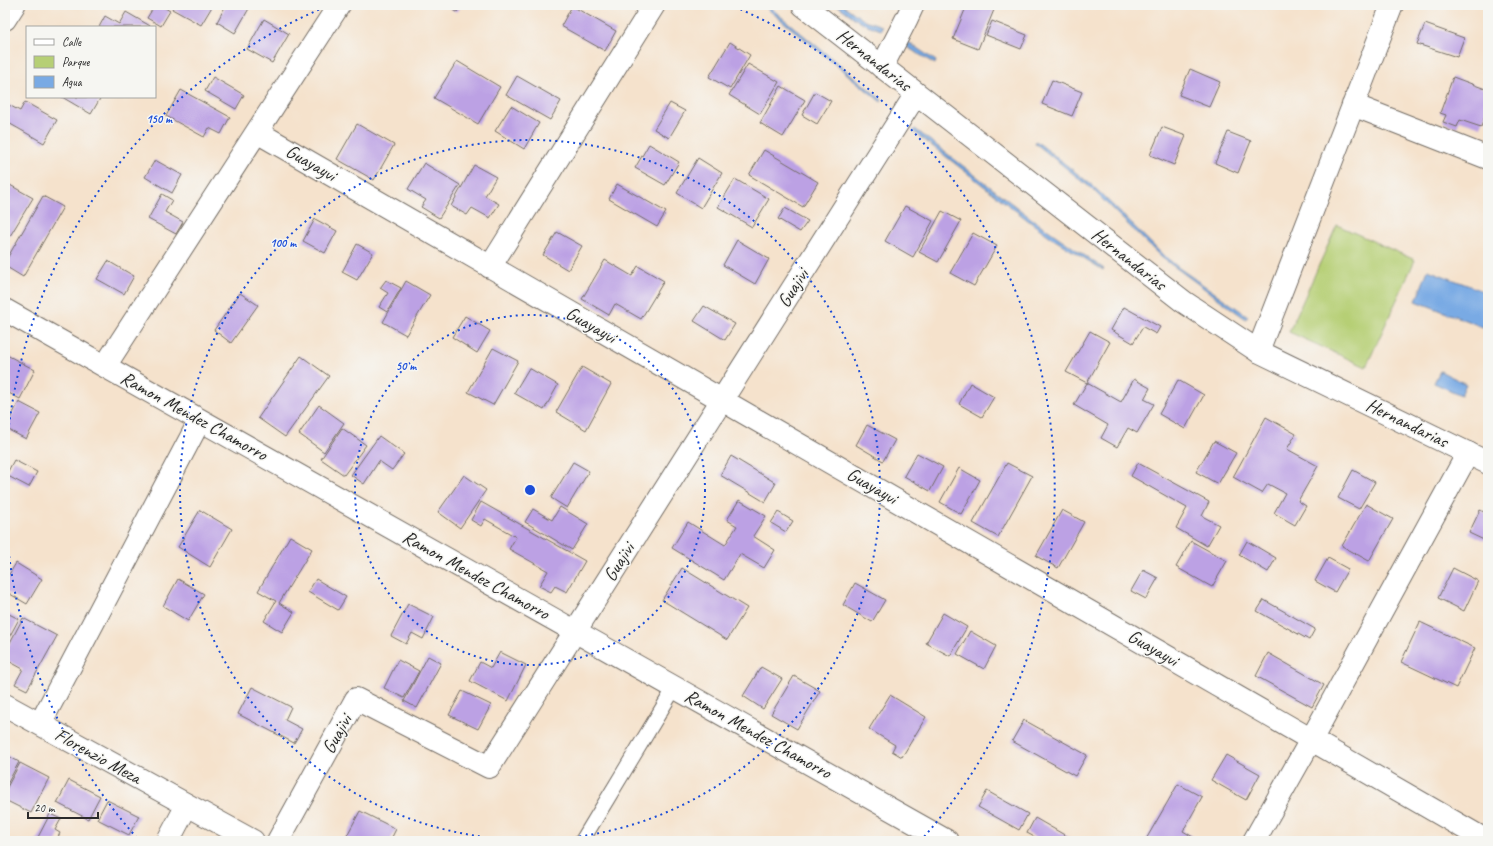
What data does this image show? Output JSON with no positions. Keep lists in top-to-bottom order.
{
  "streets": {
    "street": [
      "Hernandarias",
      "Guayayvi",
      "Guajivi",
      "Ramon Mendez Chamorro",
      "Florenzio Meza"
    ]
  },
  "crossings": [
    ["Hernandarias", "Guajivi"],
    ["Guayayvi", "Guajivi"],
    ["Guajivi", "Ramon Mendez Chamorro"]
  ],
  "legend": ["Calle", "Parque", "Agua"],
  "scale_bar": "20 m",
  "rings": ["150 m", "100 m", "50 m"]
}
